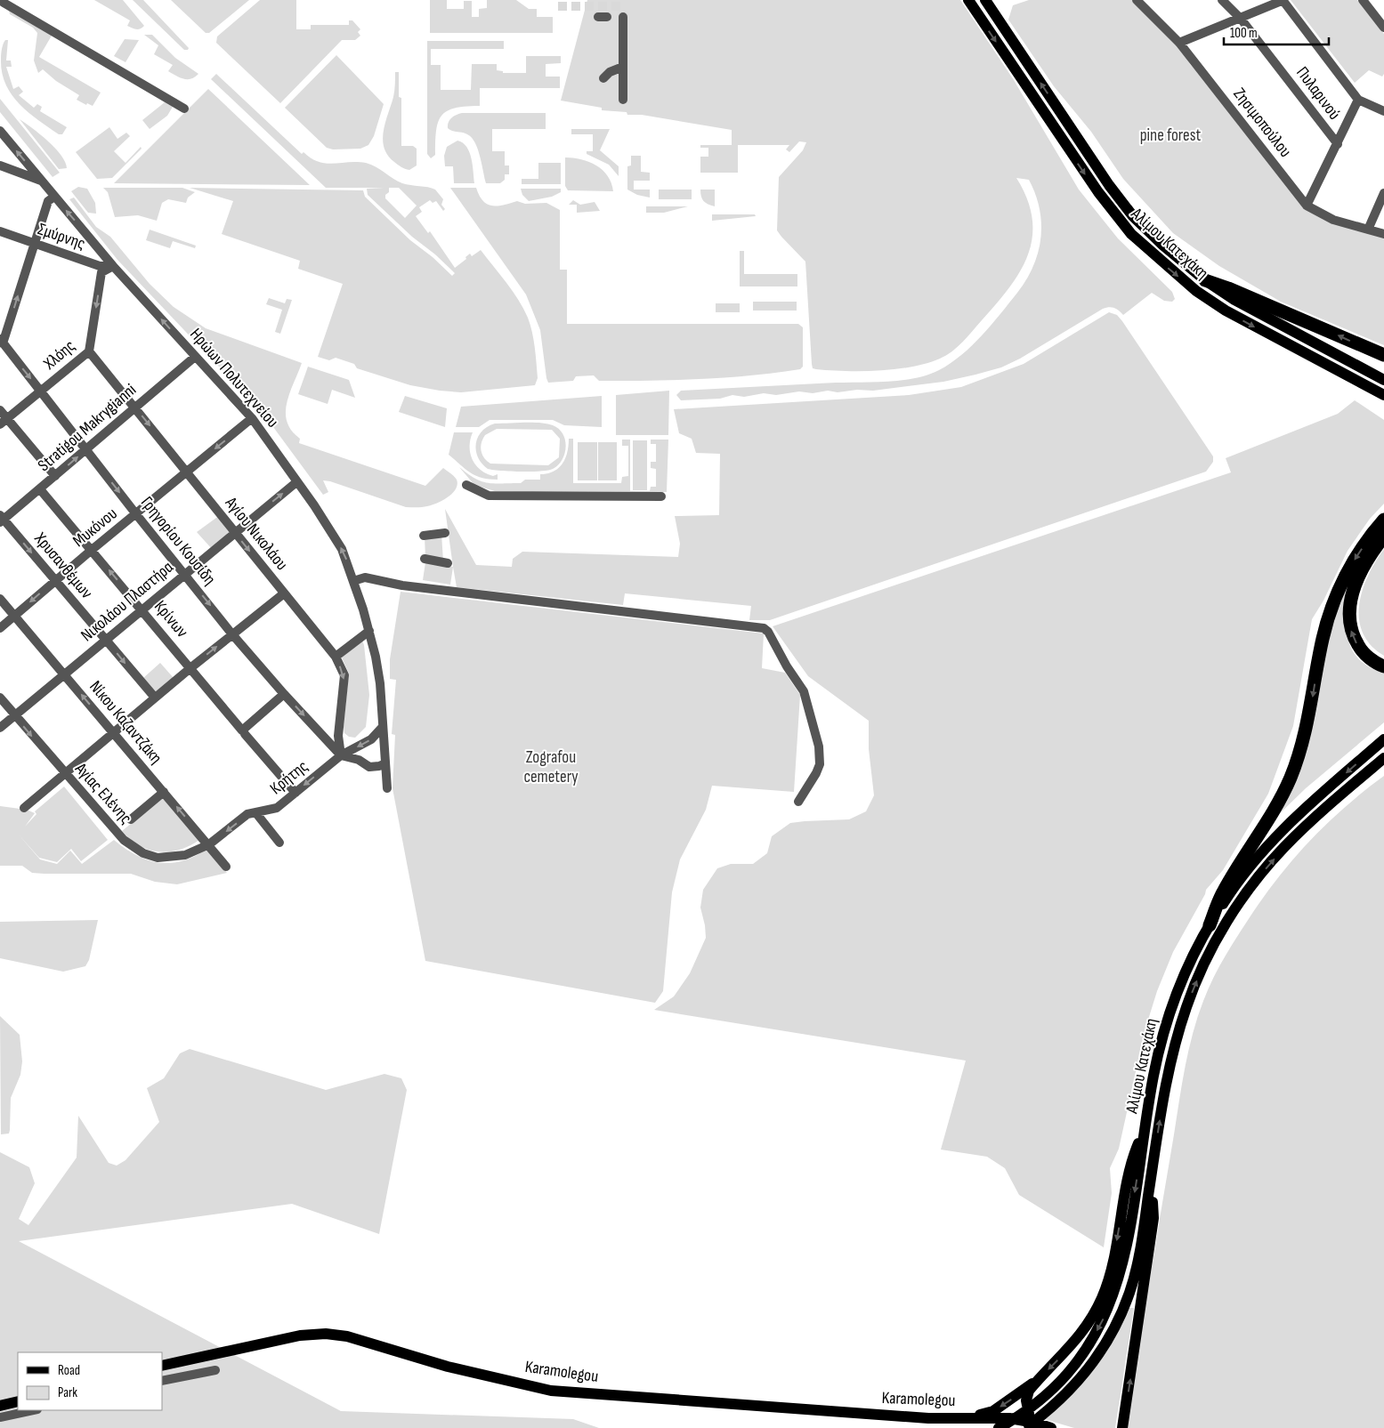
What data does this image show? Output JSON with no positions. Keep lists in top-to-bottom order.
{
  "streets": {
    "main road": ["Αλίμου Κατεχάκη", "Karamolegou"],
    "street": [
      "Πυλαρινού",
      "Ζησιμοπούλου",
      "Σμύρνης",
      "Χλόης",
      "Ηρώων Πολυτεχνείου",
      "Stratigou Makrygianni",
      "Μυκόνου",
      "Αγίου Νικολάου",
      "Γρηγορίου Κουσίδη",
      "Χρυσανθέμων",
      "Νικολάου Πλαστήρα",
      "Κρίνων",
      "Νίκου Καζαντζάκη",
      "Κρήτης",
      "Αγίας Ελένης"
    ]
  },
  "crossings": [
    ["Σμύρνης", "Χλόης"],
    ["Σμύρνης", "Ηρώων Πολυτεχνείου"],
    ["Χλόης", "Ηρώων Πολυτεχνείου"],
    ["Χλόης", "Αγίου Νικολάου"],
    ["Χλόης", "Γρηγορίου Κουσίδη"],
    ["Ηρώων Πολυτεχνείου", "Stratigou Makrygianni"],
    ["Ηρώων Πολυτεχνείου", "Μυκόνου"],
    ["Ηρώων Πολυτεχνείου", "Νικολάου Πλαστήρα"],
    ["Stratigou Makrygianni", "Αγίου Νικολάου"],
    ["Stratigou Makrygianni", "Γρηγορίου Κουσίδη"],
    ["Stratigou Makrygianni", "Χρυσανθέμων"],
    ["Stratigou Makrygianni", "Κρίνων"],
    ["Μυκόνου", "Αγίου Νικολάου"],
    ["Μυκόνου", "Γρηγορίου Κουσίδη"],
    ["Μυκόνου", "Χρυσανθέμων"],
    ["Μυκόνου", "Κρίνων"],
    ["Μυκόνου", "Νίκου Καζαντζάκη"],
    ["Αγίου Νικολάου", "Γρηγορίου Κουσίδη"],
    ["Αγίου Νικολάου", "Νικολάου Πλαστήρα"],
    ["Αγίου Νικολάου", "Κρήτης"],
    ["Γρηγορίου Κουσίδη", "Νικολάου Πλαστήρα"],
    ["Γρηγορίου Κουσίδη", "Κρήτης"],
    ["Χρυσανθέμων", "Νικολάου Πλαστήρα"],
    ["Νικολάου Πλαστήρα", "Κρίνων"],
    ["Νικολάου Πλαστήρα", "Νίκου Καζαντζάκη"],
    ["Νικολάου Πλαστήρα", "Αγίας Ελένης"],
    ["Κρίνων", "Κρήτης"],
    ["Νίκου Καζαντζάκη", "Κρήτης"],
    ["Νίκου Καζαντζάκη", "Αγίας Ελένης"],
    ["Κρήτης", "Αγίας Ελένης"]
  ],
  "one_way": [
    "Ηρώων Πολυτεχνείου",
    "Μυκόνου",
    "Αγίου Νικολάου",
    "Γρηγορίου Κουσίδη",
    "Χρυσανθέμων",
    "Νίκου Καζαντζάκη",
    "Κρήτης"
  ],
  "parks": ["pine forest", "Zografou cemetery"],
  "legend": ["Road", "Park"],
  "scale_bar": "100 m"
}
